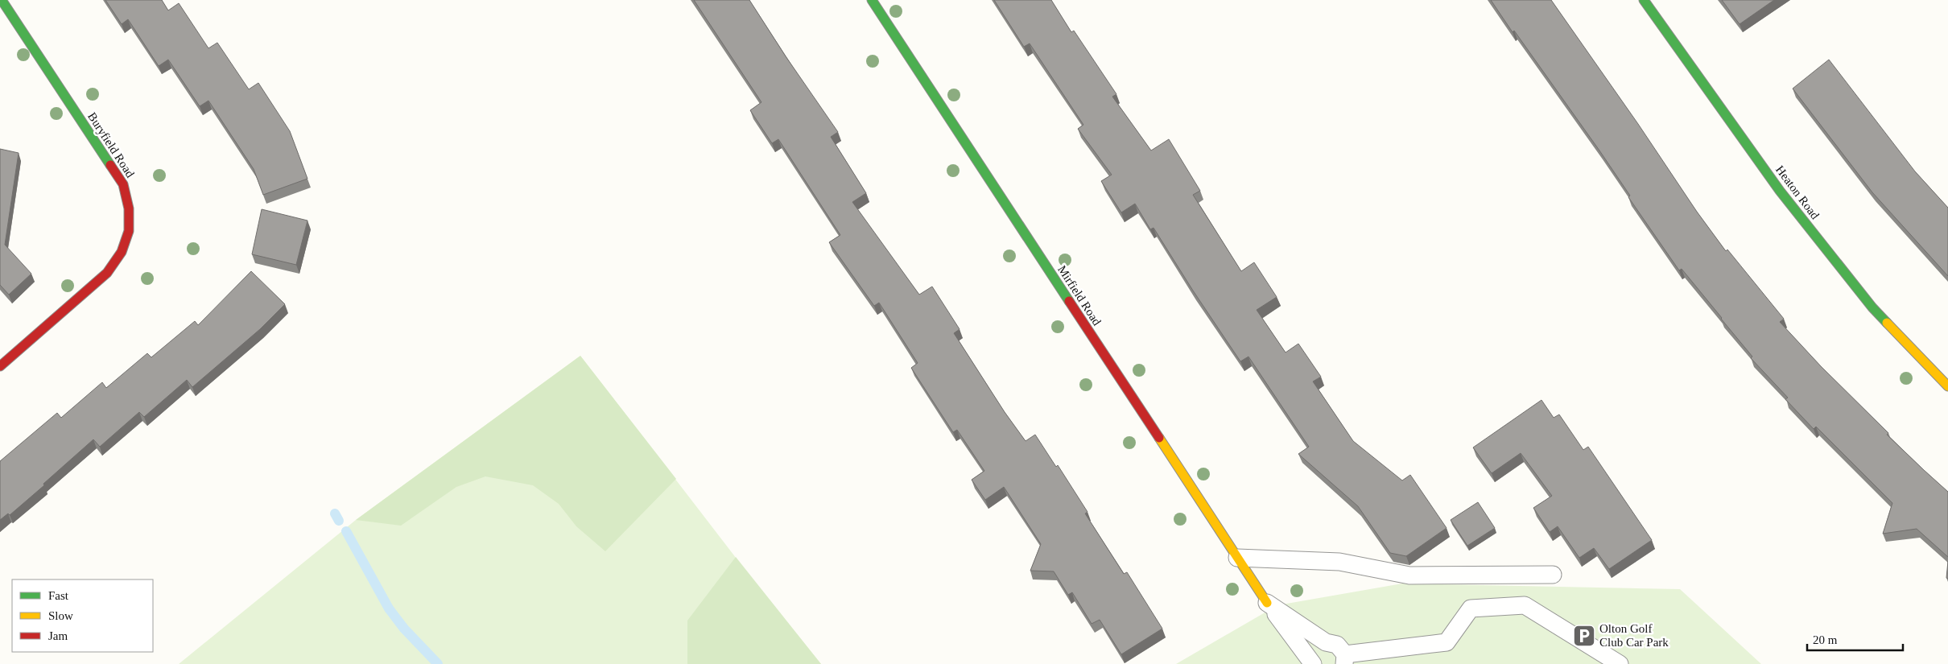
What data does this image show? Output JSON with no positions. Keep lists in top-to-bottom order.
{
  "streets": {
    "street": ["Buryfield Road", "Heaton Road", "Mirfield Road"]
  },
  "places": {
    "parking": ["Olton Golf Club Car Park"]
  },
  "legend": ["Fast", "Slow", "Jam"],
  "scale_bar": "20 m"
}
